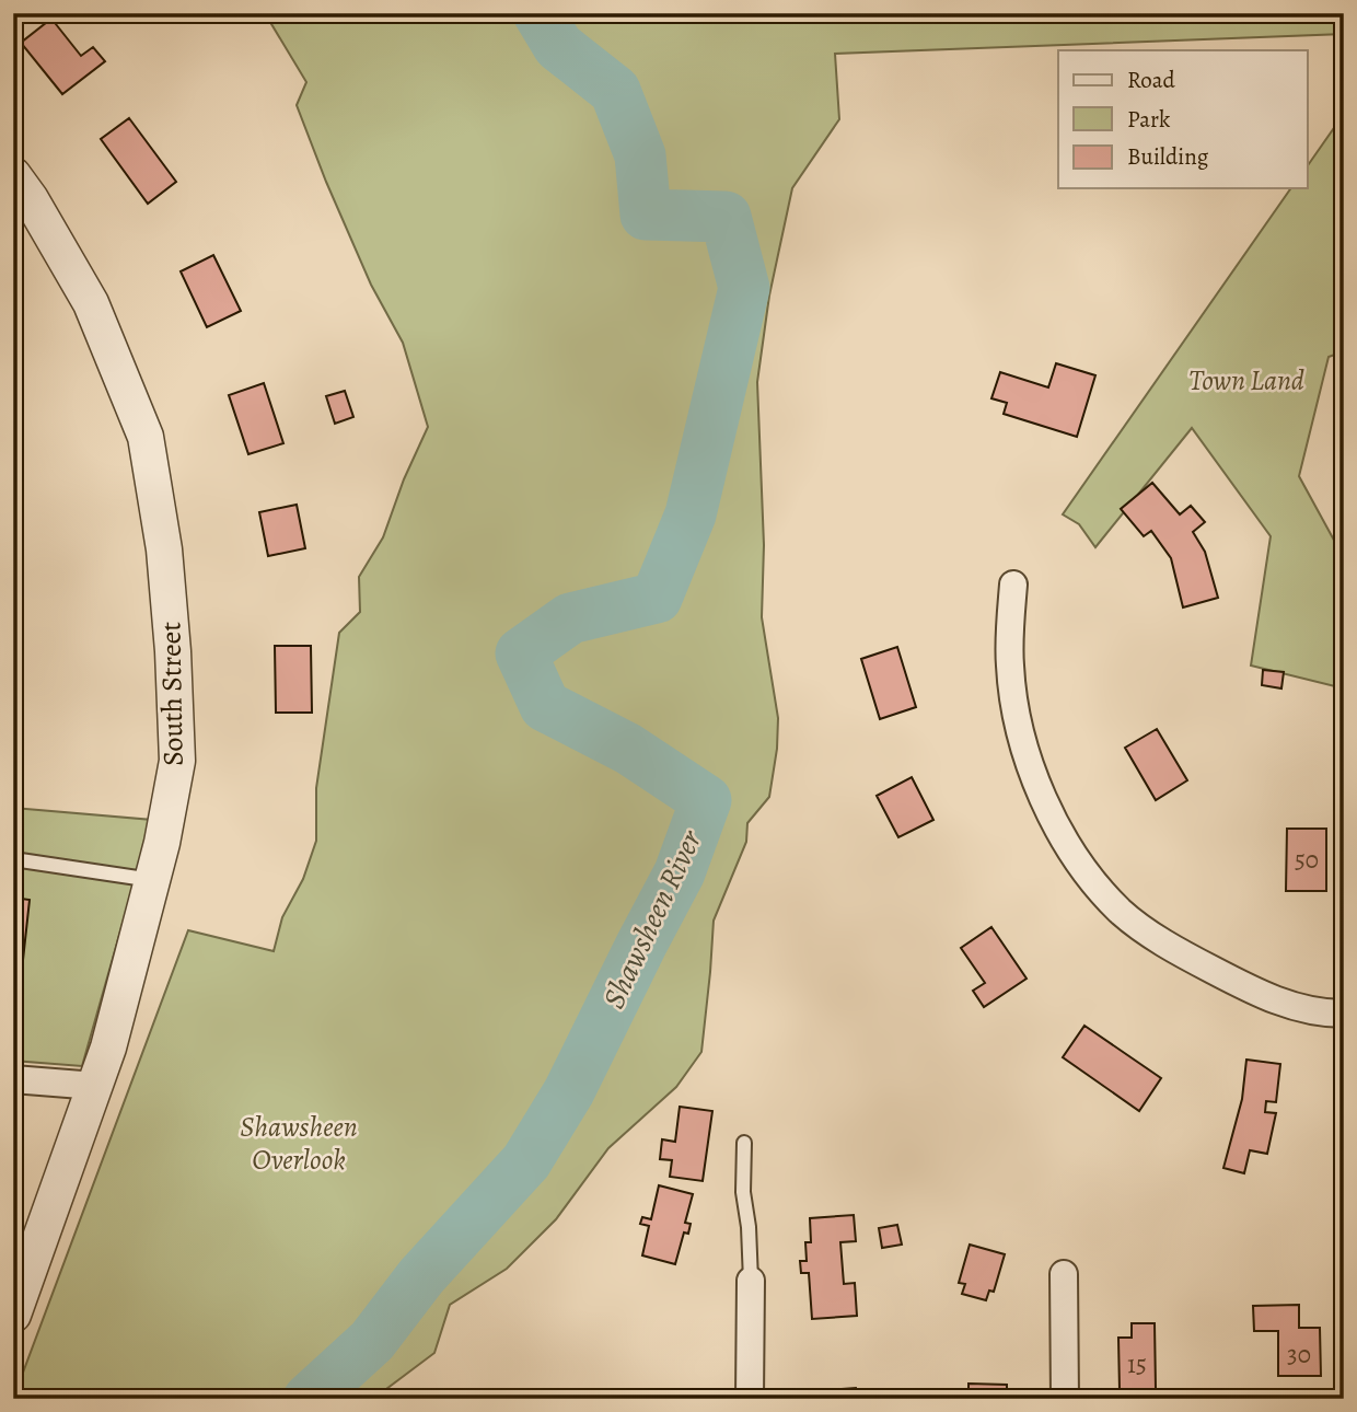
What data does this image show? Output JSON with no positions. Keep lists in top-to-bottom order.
{
  "streets": {
    "street": ["South Street"]
  },
  "water": ["Shawsheen River"],
  "parks": ["Town Land", "Shawsheen Overlook"],
  "house_numbers": ["50", "30", "15"],
  "legend": ["Road", "Park", "Building"]
}
